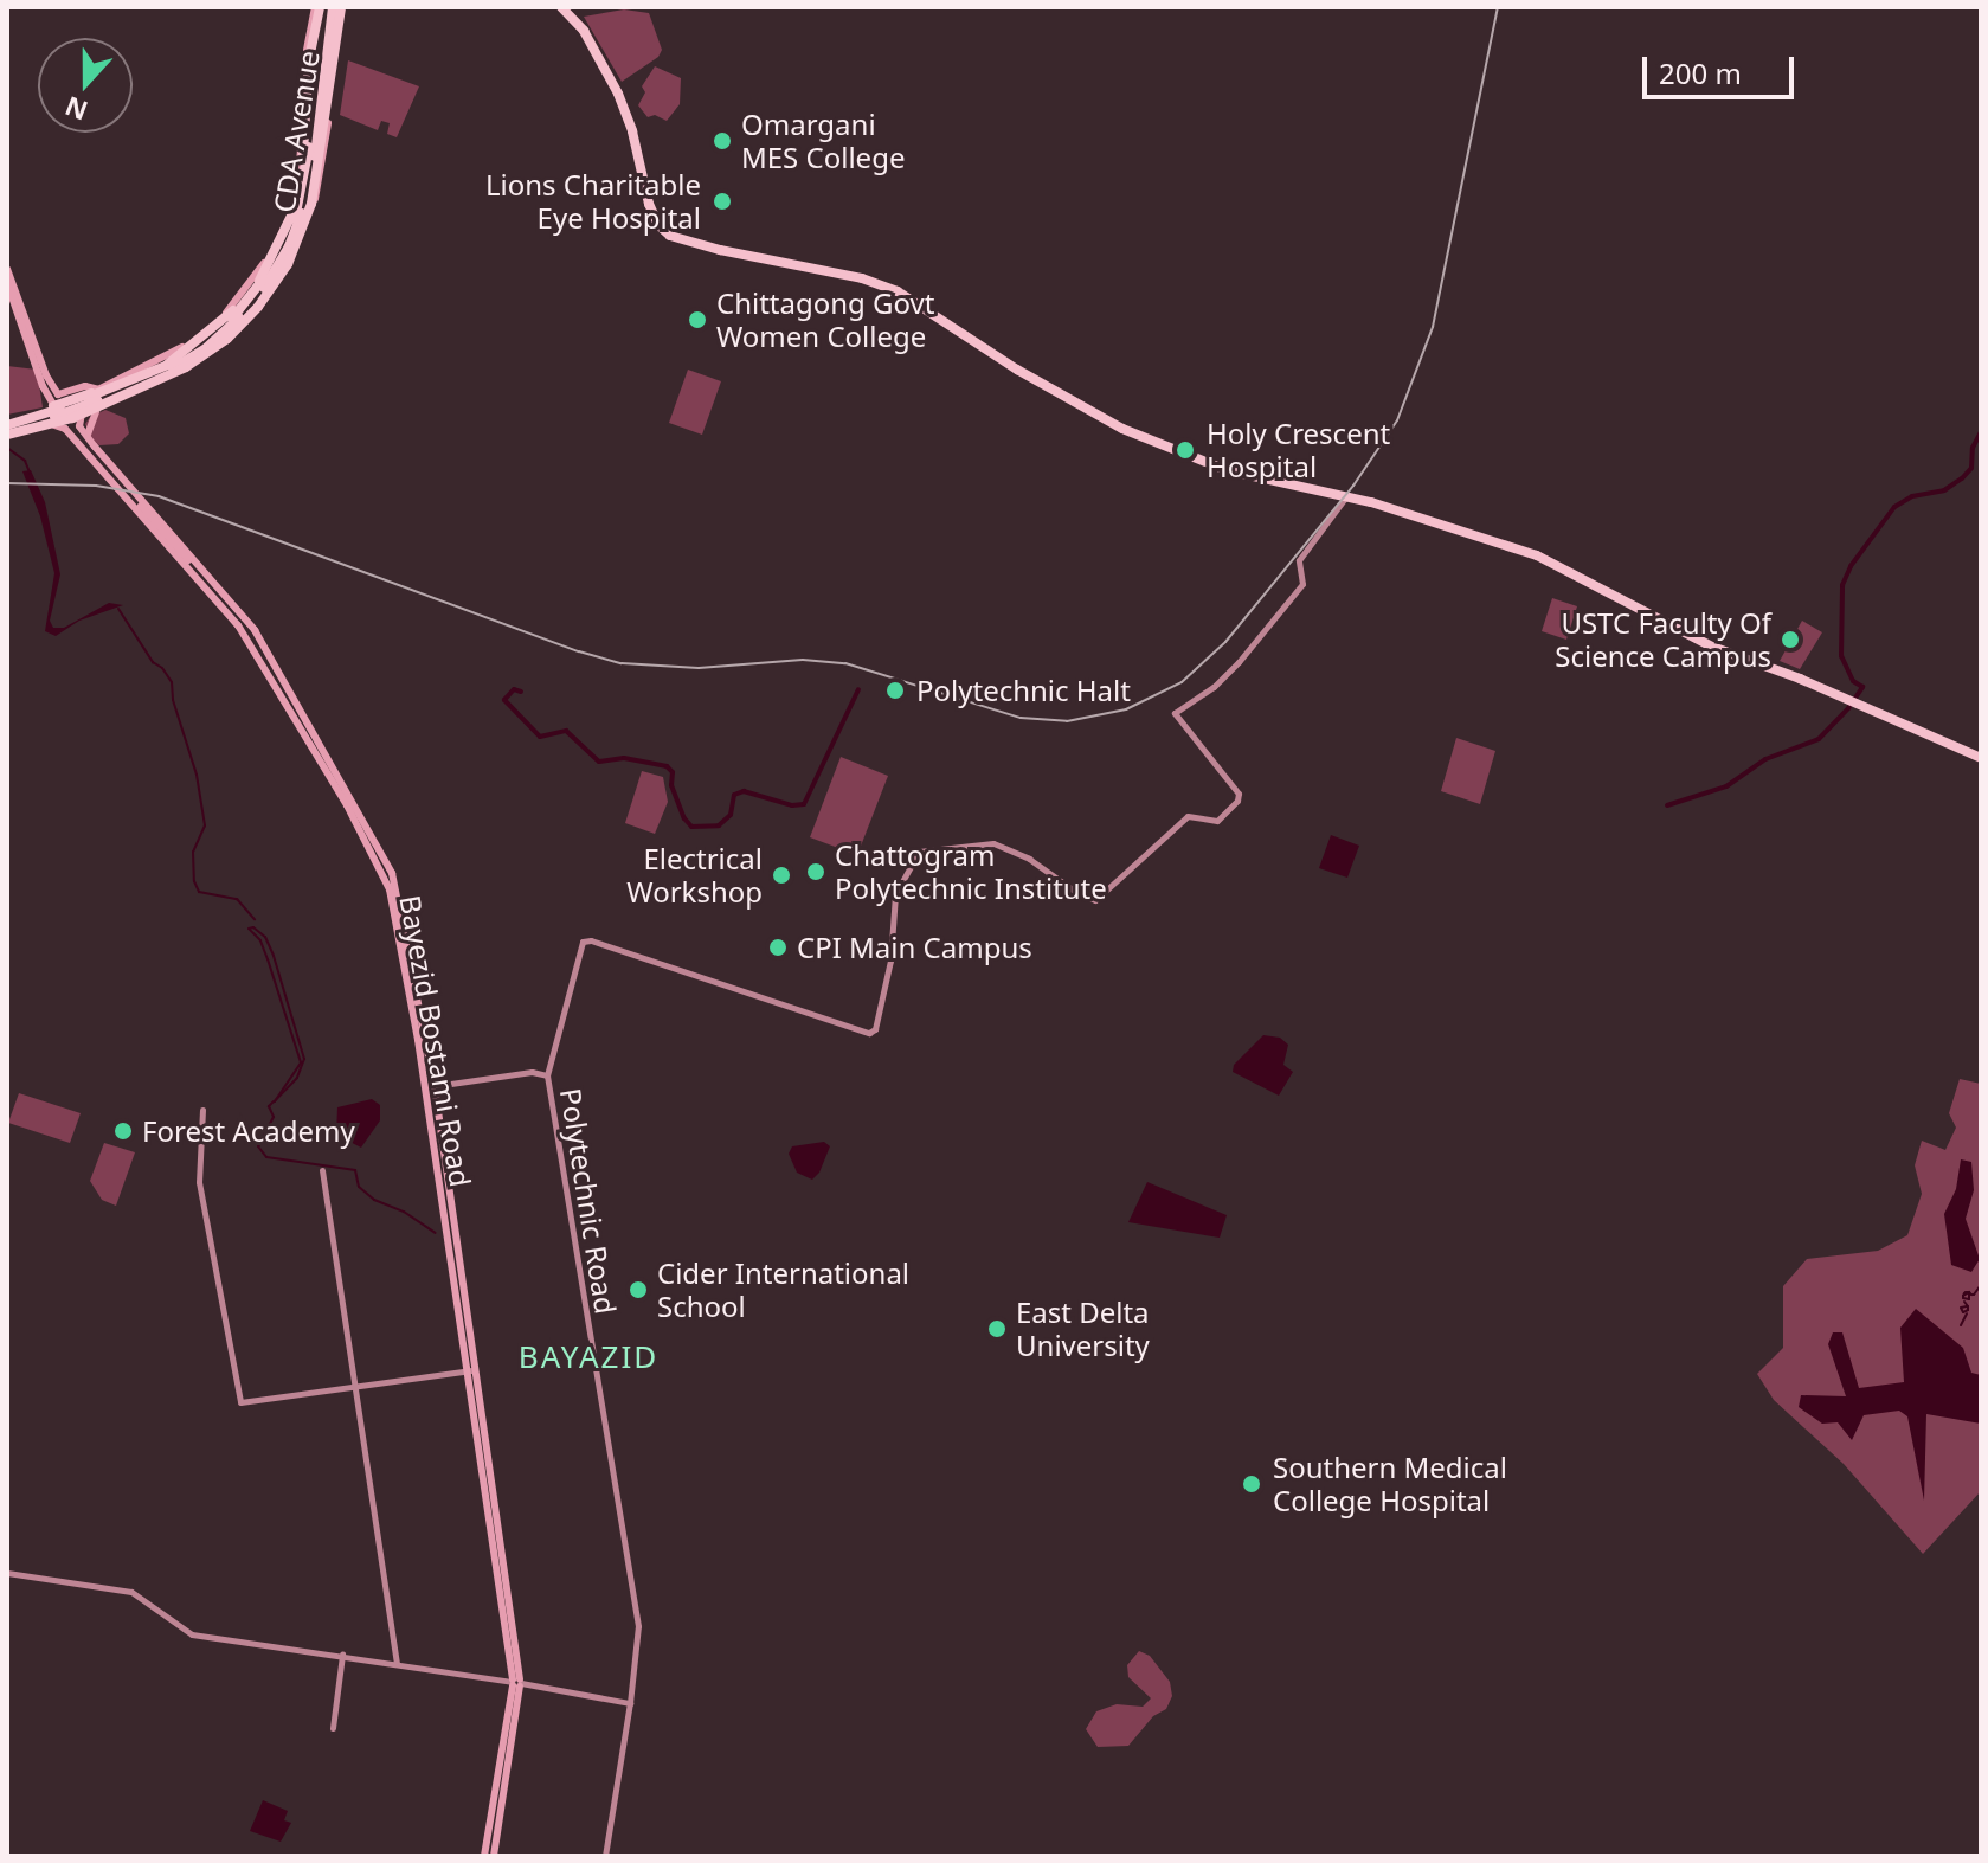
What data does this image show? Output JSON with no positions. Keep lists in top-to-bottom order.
{
  "streets": {
    "highway": ["CDA Avenue"],
    "main road": ["Bayezid Bostami Road", "Polytechnic Road"]
  },
  "crossings": [
    ["CDA Avenue", "Bayezid Bostami Road"]
  ],
  "districts": ["BAYAZID"],
  "places": [
    "Omargani MES College",
    "Lions Charitable Eye Hospital",
    "Chittagong Govt Women College",
    "Holy Crescent Hospital",
    "USTC Faculty Of Science Campus",
    "Polytechnic Halt",
    "Chattogram Polytechnic Institute",
    "Electrical Workshop",
    "CPI Main Campus",
    "Forest Academy",
    "Cider International School",
    "East Delta University",
    "Southern Medical College Hospital"
  ],
  "scale_bar": "200 m",
  "north": "bottom"
}
